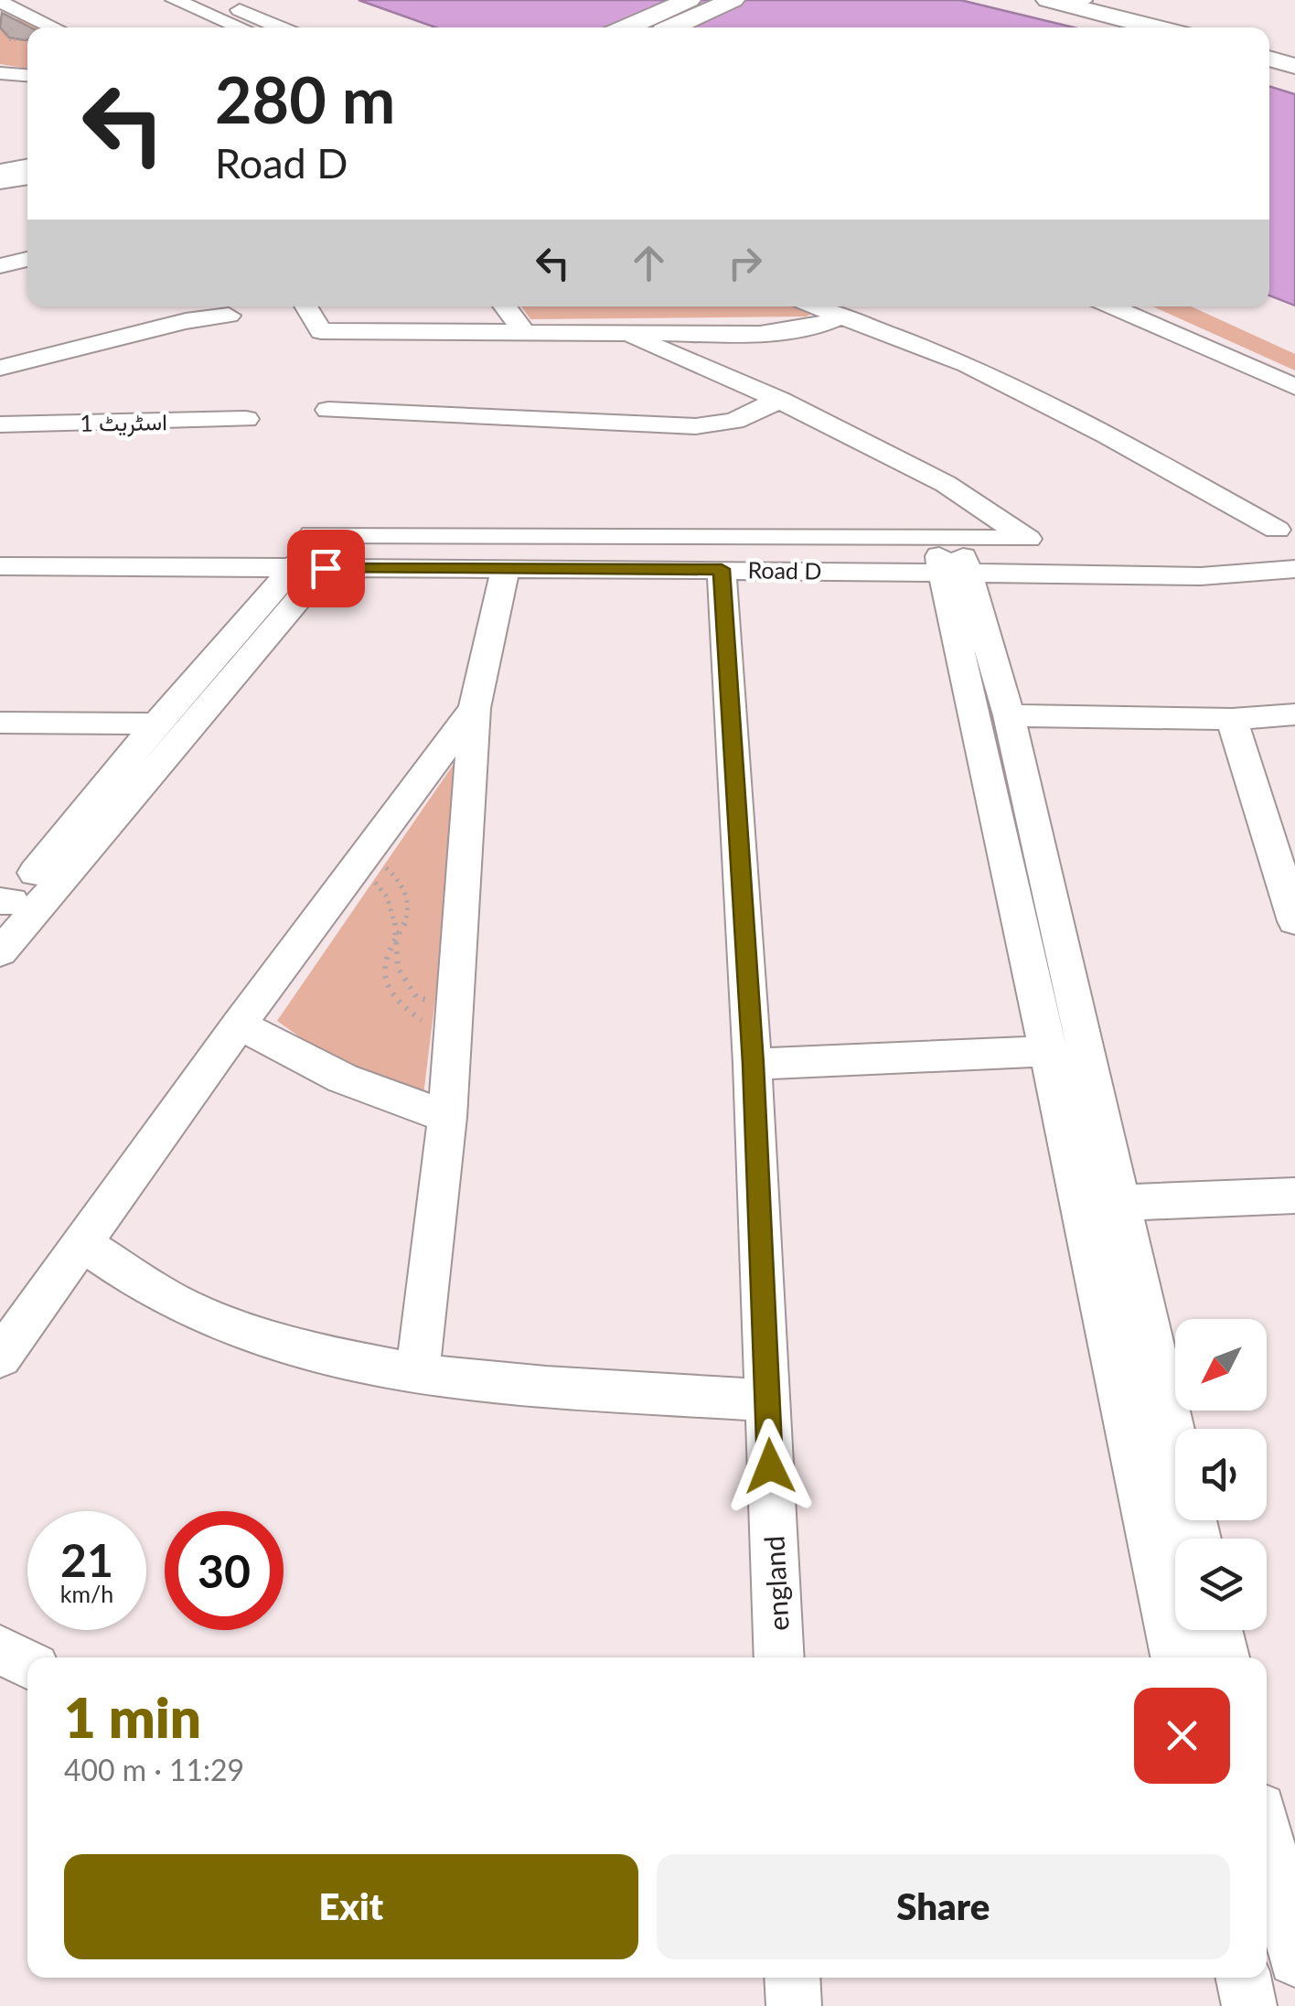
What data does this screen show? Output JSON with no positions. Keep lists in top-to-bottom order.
{
  "streets": {
    "street": ["اسٹریٹ 1", "Road D", "england"]
  },
  "crossings": [
    ["Road D", "england"]
  ],
  "north": "bottom left",
  "page": {
    "turn": ["280 m", "Road D"],
    "speed": "21 km/h",
    "limit": "30",
    "heading": ["1 min", "400 m · 11:29"],
    "buttons": ["Exit", "Share"]
  }
}
